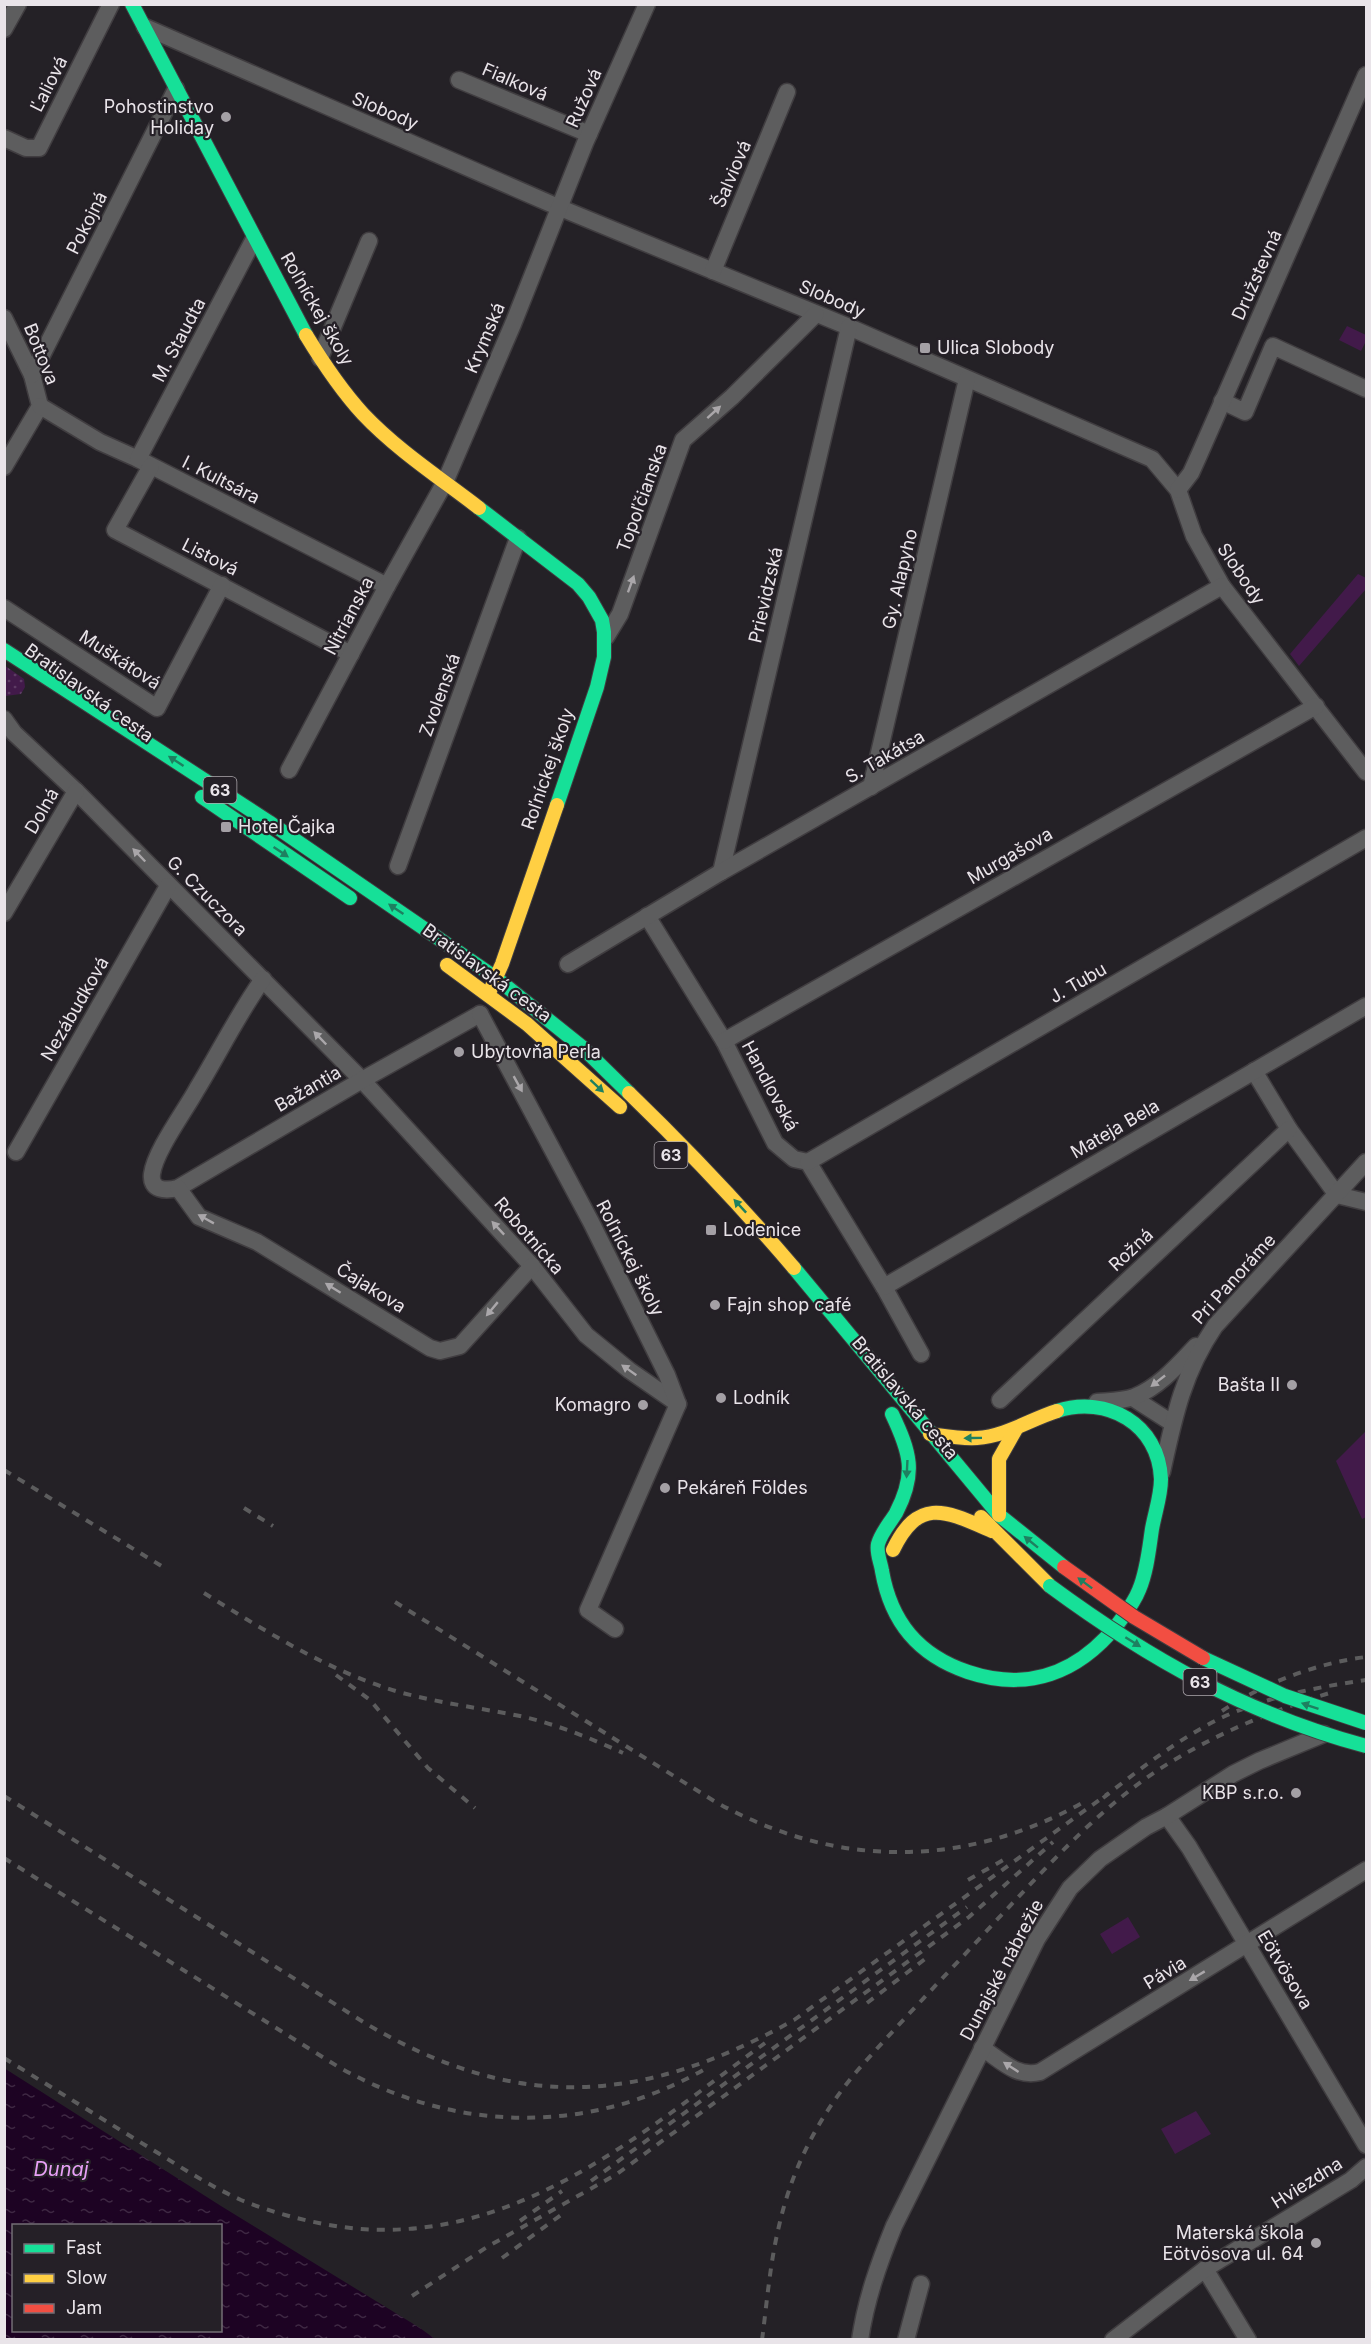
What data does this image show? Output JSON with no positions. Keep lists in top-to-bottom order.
{
  "streets": {
    "main road": ["Roľníckej školy", "Bratislavská cesta", "63"],
    "street": [
      "Fialková",
      "Ľaliová",
      "Ružová",
      "Slobody",
      "Šalviová",
      "Pokojná",
      "Družstevná",
      "Krymská",
      "M. Staudta",
      "Bottova",
      "I. Kultsára",
      "Topoľčianska",
      "Listová",
      "Gy. Alapyho",
      "Prievidzská",
      "Nitrianska",
      "Muškátová",
      "Zvolenská",
      "S. Takátsa",
      "Dolná",
      "Murgašova",
      "G. Czuczora",
      "J. Tubu",
      "Nezábudková",
      "Handlovská",
      "Bažantia",
      "Mateja Bela",
      "Robotnícka",
      "Rožná",
      "Pri Panoráme",
      "Čajakova",
      "Dunajské nábrežie",
      "Eötvösova",
      "Pávia",
      "Hviezdna"
    ]
  },
  "crossings": [
    ["Fialková", "Ružová"],
    ["Ružová", "Slobody"],
    ["Ružová", "Krymská"],
    ["Slobody", "Šalviová"],
    ["Slobody", "Družstevná"],
    ["Slobody", "Roľníckej školy"],
    ["Slobody", "Krymská"],
    ["Slobody", "Topoľčianska"],
    ["Slobody", "Gy. Alapyho"],
    ["Slobody", "Prievidzská"],
    ["Slobody", "S. Takátsa"],
    ["Slobody", "Murgašova"],
    ["Pokojná", "Roľníckej školy"],
    ["Pokojná", "Bottova"],
    ["Roľníckej školy", "Krymská"],
    ["Roľníckej školy", "M. Staudta"],
    ["Roľníckej školy", "Topoľčianska"],
    ["Roľníckej školy", "Nitrianska"],
    ["Roľníckej školy", "Bratislavská cesta"],
    ["Roľníckej školy", "Zvolenská"],
    ["Roľníckej školy", "Bažantia"],
    ["Roľníckej školy", "Robotnícka"],
    ["Krymská", "Nitrianska"],
    ["M. Staudta", "I. Kultsára"],
    ["M. Staudta", "Listová"],
    ["Bottova", "I. Kultsára"],
    ["I. Kultsára", "Listová"],
    ["I. Kultsára", "Nitrianska"],
    ["Listová", "Nitrianska"],
    ["Listová", "Muškátová"],
    ["Gy. Alapyho", "S. Takátsa"],
    ["Prievidzská", "S. Takátsa"],
    ["Bratislavská cesta", "Dunajské nábrežie"],
    ["S. Takátsa", "Handlovská"],
    ["Dolná", "G. Czuczora"],
    ["Murgašova", "Handlovská"],
    ["G. Czuczora", "Nezábudková"],
    ["G. Czuczora", "Bažantia"],
    ["G. Czuczora", "Robotnícka"],
    ["J. Tubu", "Handlovská"],
    ["Bažantia", "Robotnícka"],
    ["Bažantia", "Čajakova"],
    ["Robotnícka", "Čajakova"],
    ["Dunajské nábrežie", "Eötvösova"],
    ["Dunajské nábrežie", "Pávia"],
    ["Eötvösova", "Pávia"]
  ],
  "one_way": [
    "Topoľčianska",
    "G. Czuczora",
    "Robotnícka",
    "Čajakova",
    "Pávia"
  ],
  "water": ["Dunaj"],
  "places": {
    "other": [
      "Pohostinstvo Holiday",
      "Ubytovňa Perla",
      "Fajn shop café",
      "Bašta II",
      "Lodník",
      "Komagro",
      "Pekáreň Földes",
      "KBP s.r.o.",
      "Materská škola Eötvösova ul. 64"
    ],
    "transit": ["Ulica Slobody", "Hotel Čajka", "Lodenice"]
  },
  "legend": ["Fast", "Slow", "Jam"]
}
